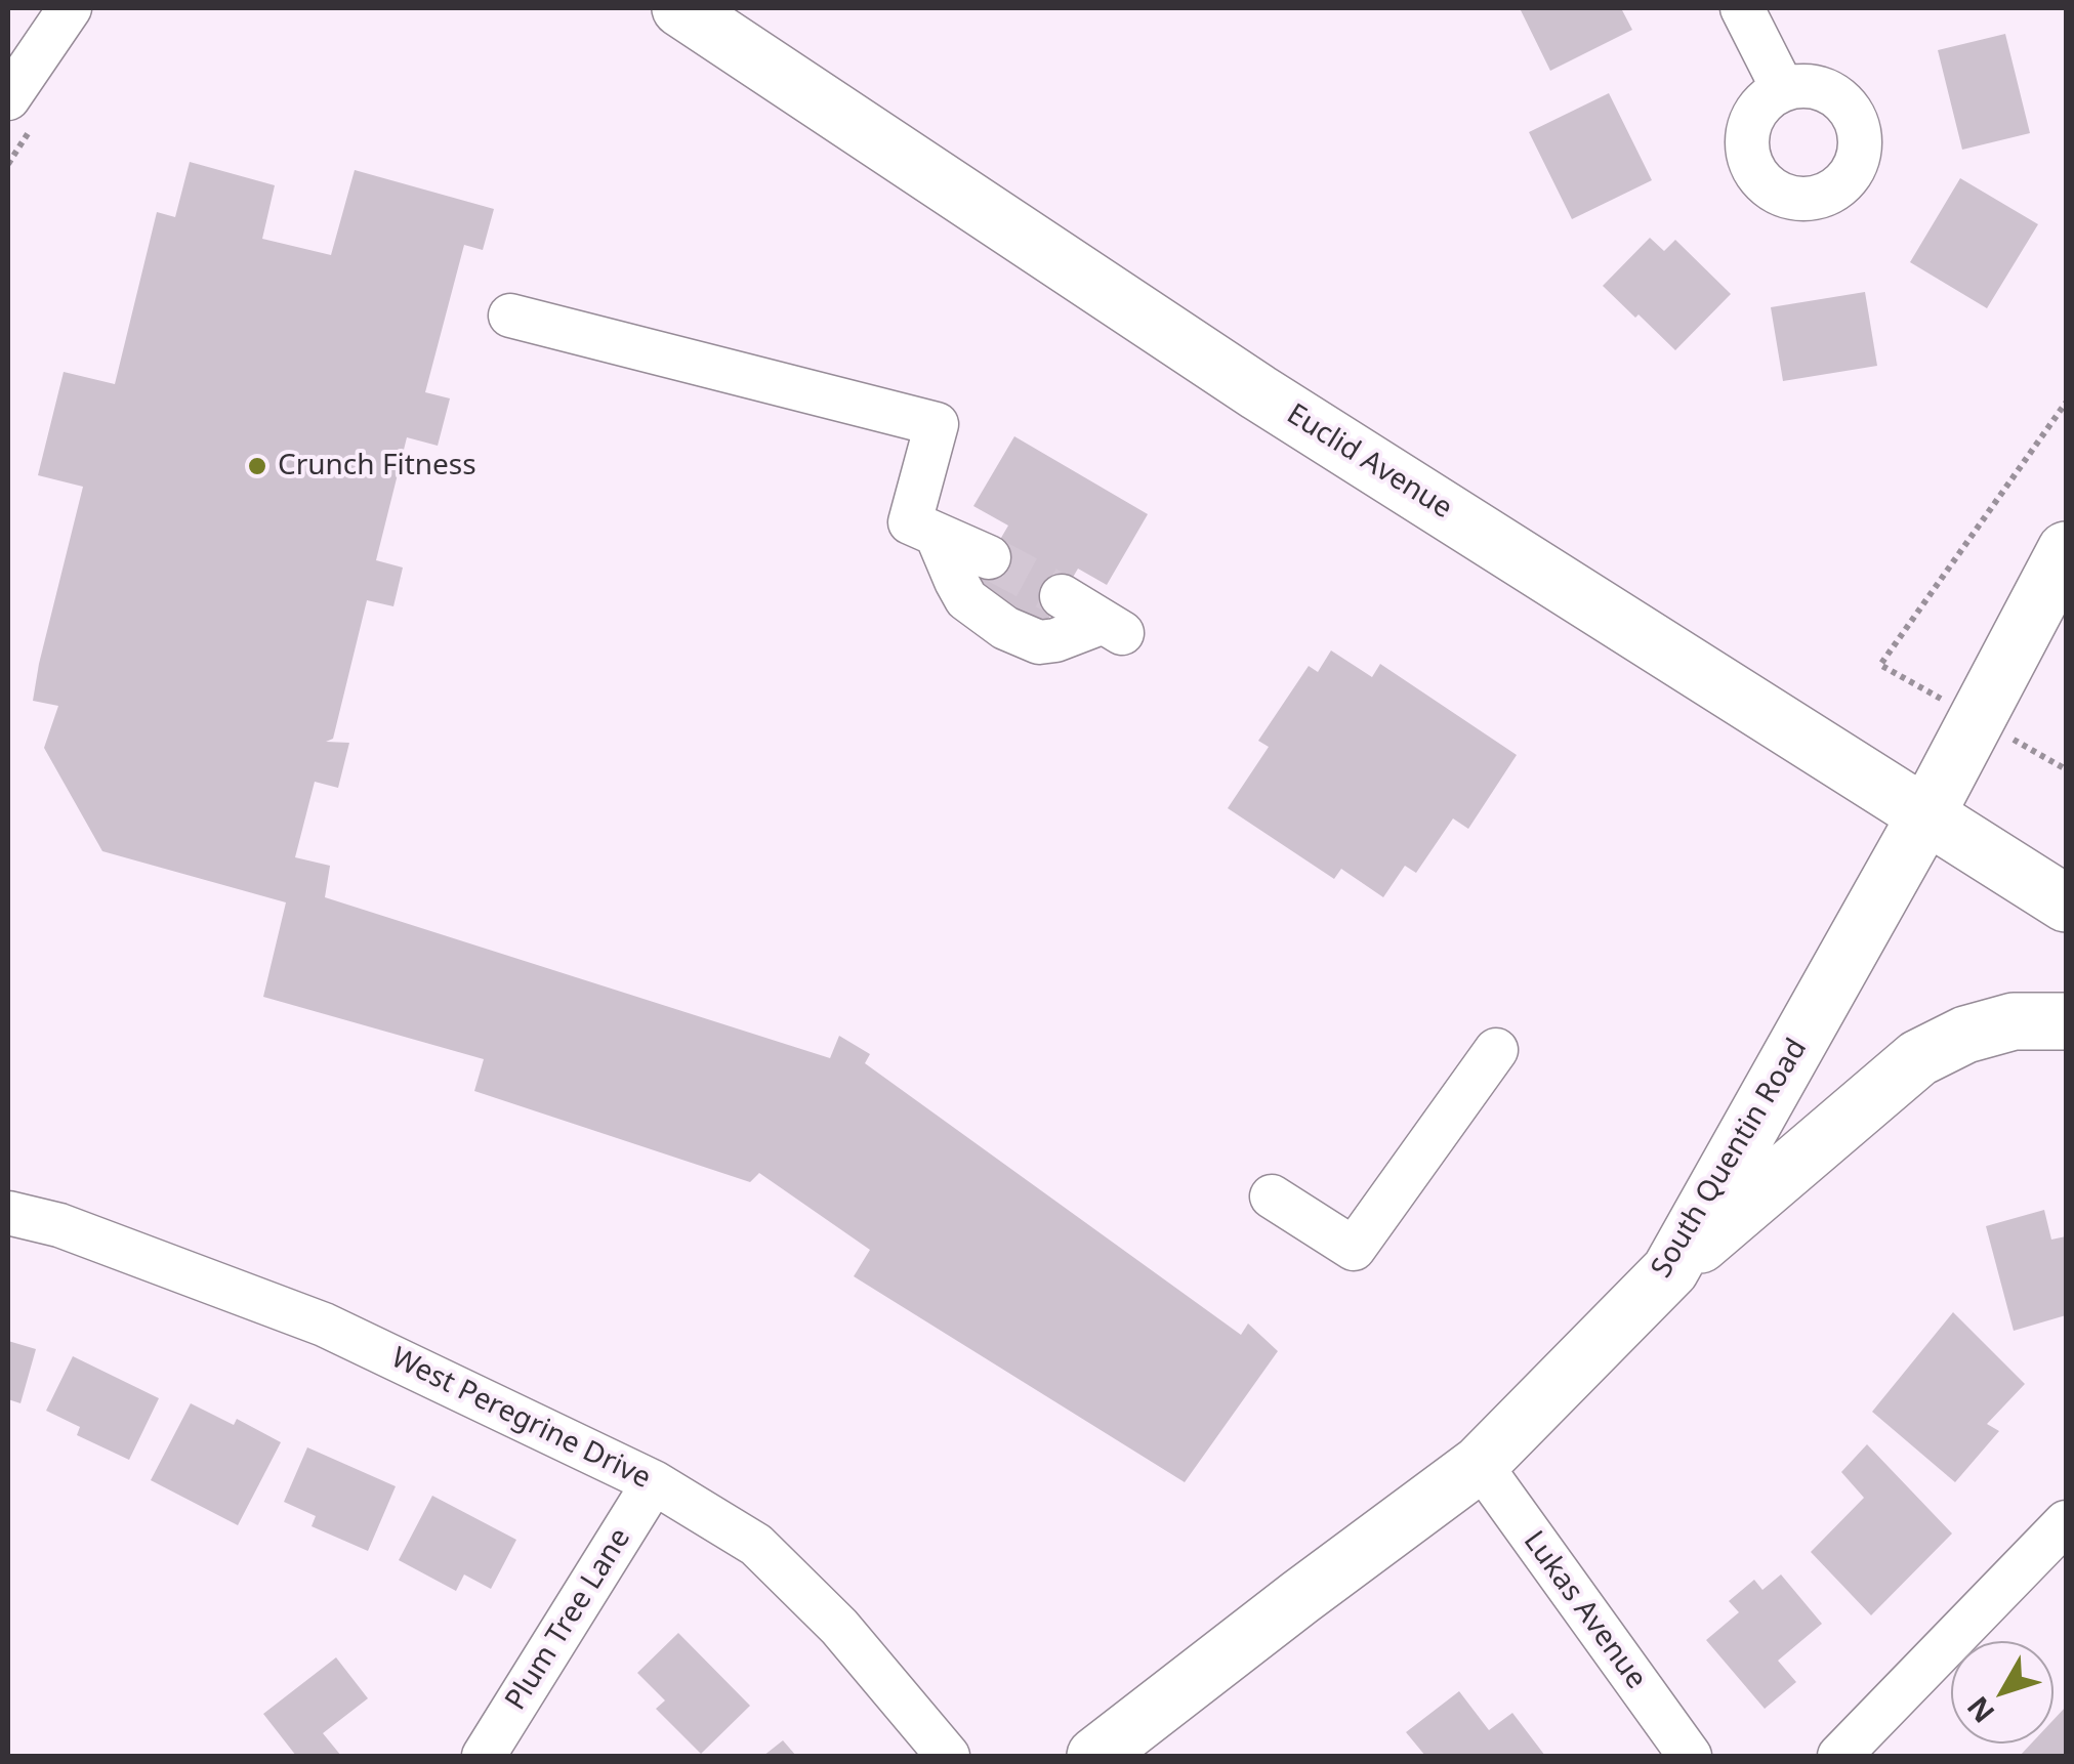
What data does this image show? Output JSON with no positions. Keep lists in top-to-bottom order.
{
  "streets": {
    "main road": ["Euclid Avenue", "South Quentin Road"],
    "street": ["West Peregrine Drive", "Lukas Avenue", "Plum Tree Lane"]
  },
  "crossings": [
    ["Euclid Avenue", "South Quentin Road"],
    ["South Quentin Road", "Lukas Avenue"],
    ["West Peregrine Drive", "Plum Tree Lane"]
  ],
  "places": ["Crunch Fitness"],
  "north": "bottom left"
}
